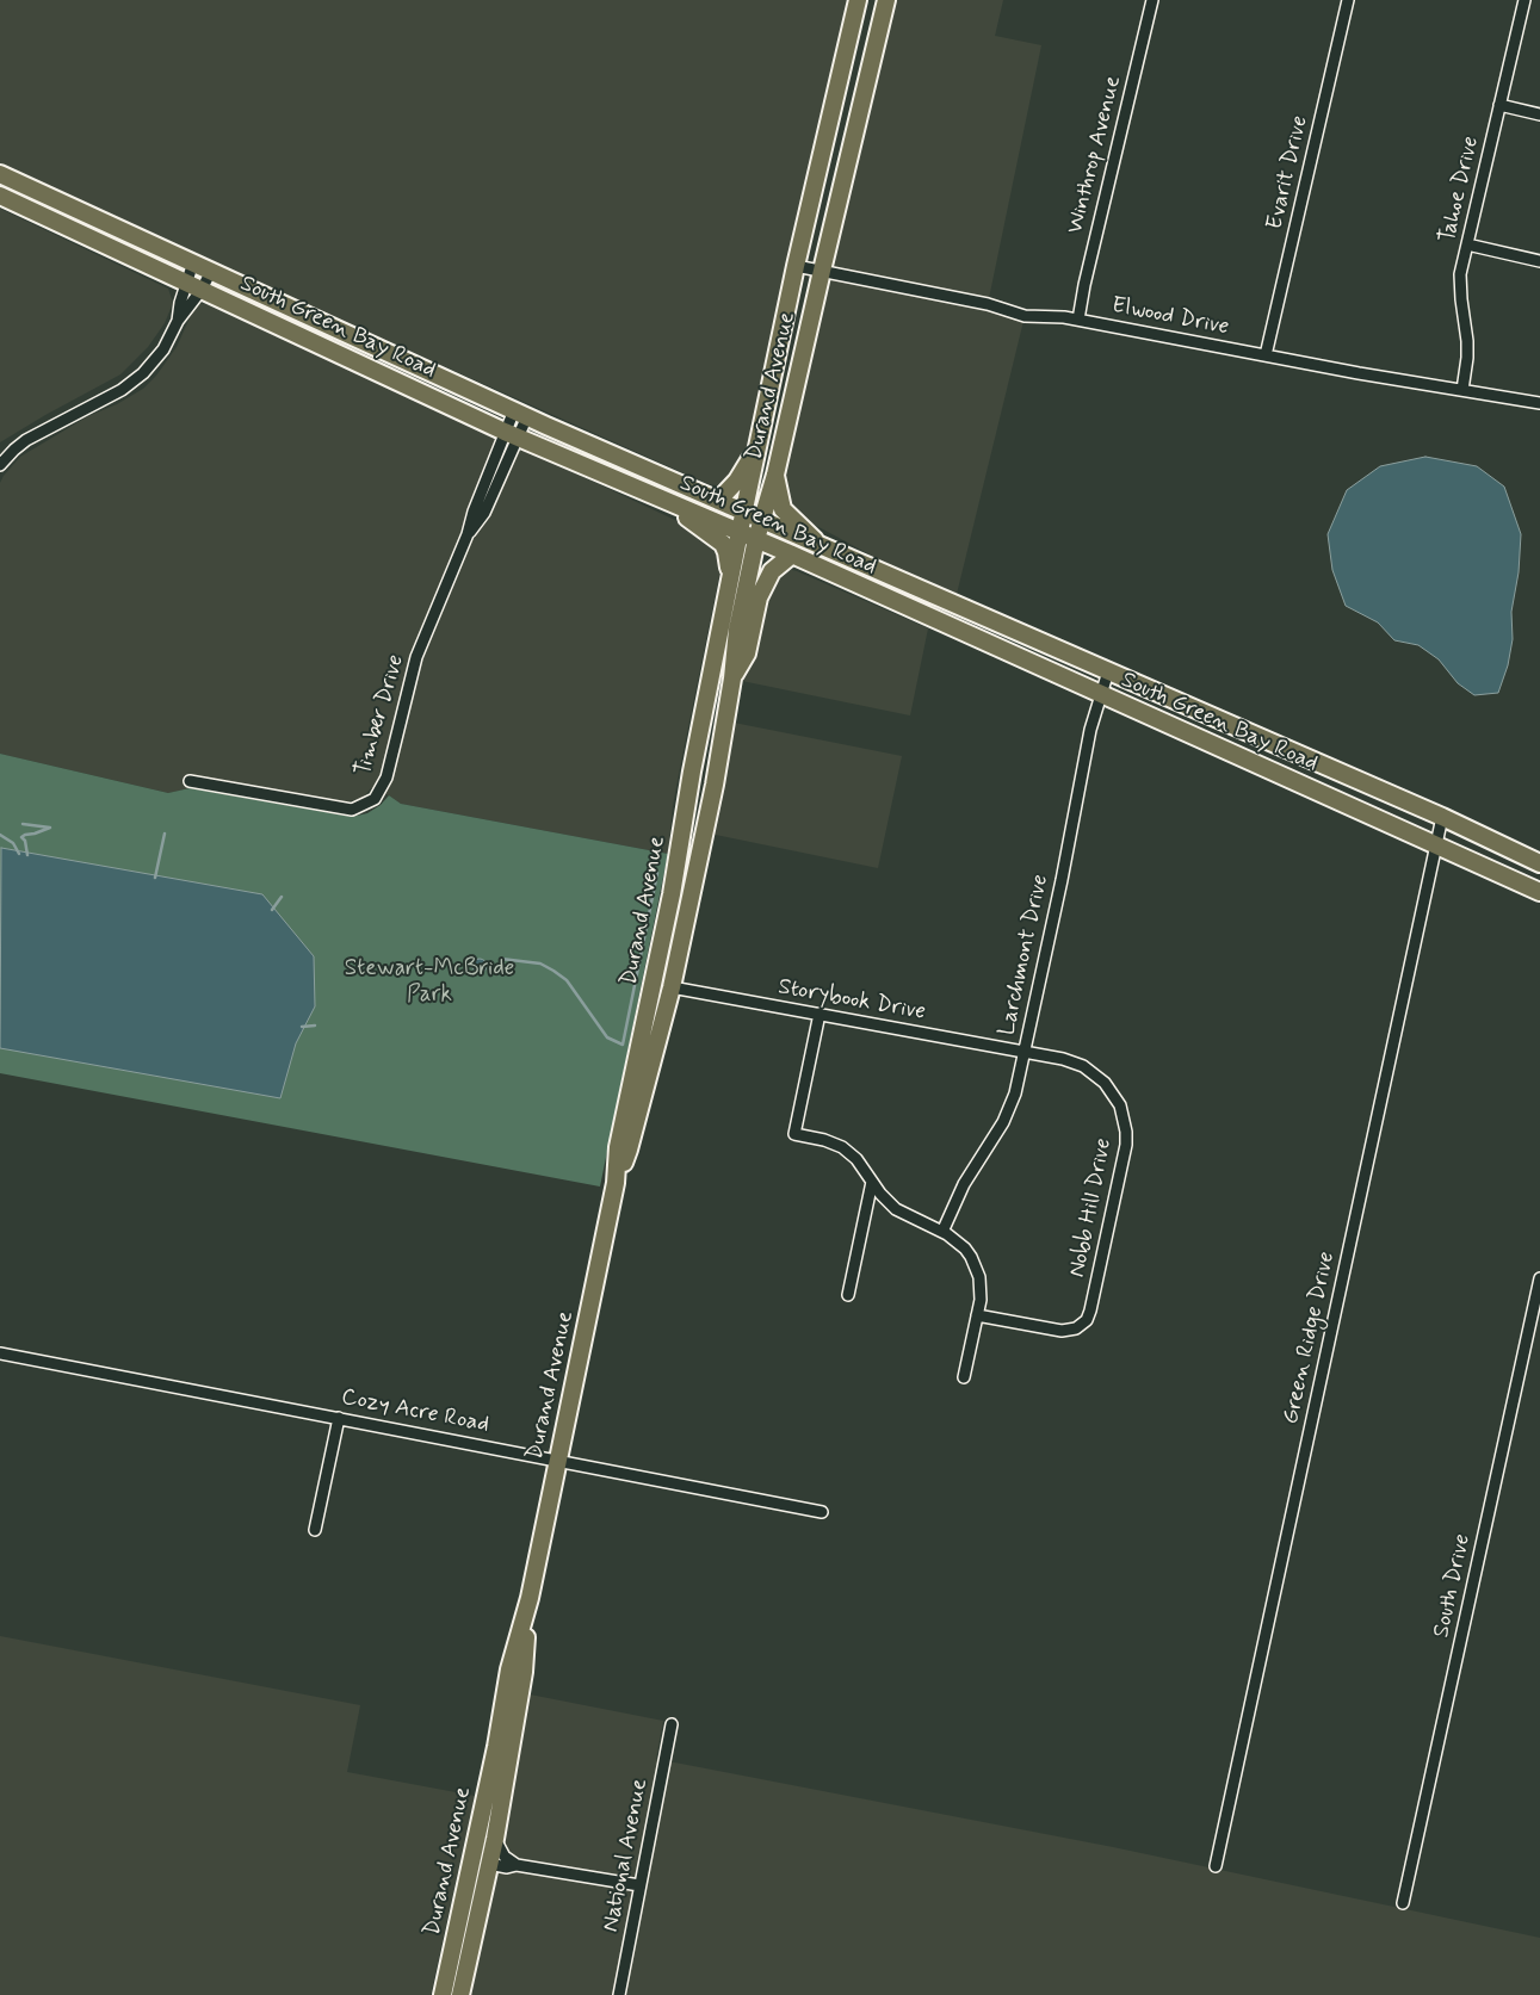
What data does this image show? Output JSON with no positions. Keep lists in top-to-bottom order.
{
  "streets": {
    "main road": ["South Green Bay Road", "Durand Avenue"],
    "street": [
      "Winthrop Avenue",
      "Evarit Drive",
      "Tahoe Drive",
      "Elwood Drive",
      "Timber Drive",
      "Larchmont Drive",
      "Storybook Drive",
      "Nobb Hill Drive",
      "Green Ridge Drive",
      "Cozy Acre Road",
      "South Drive",
      "National Avenue"
    ]
  },
  "crossings": [
    ["Winthrop Avenue", "Elwood Drive"],
    ["Evarit Drive", "Elwood Drive"],
    ["Tahoe Drive", "Elwood Drive"],
    ["Elwood Drive", "Durand Avenue"],
    ["South Green Bay Road", "Durand Avenue"],
    ["South Green Bay Road", "Timber Drive"],
    ["South Green Bay Road", "Larchmont Drive"],
    ["South Green Bay Road", "Green Ridge Drive"],
    ["Durand Avenue", "Storybook Drive"],
    ["Durand Avenue", "Cozy Acre Road"],
    ["Larchmont Drive", "Storybook Drive"],
    ["Larchmont Drive", "Nobb Hill Drive"],
    ["Storybook Drive", "Nobb Hill Drive"]
  ],
  "parks": ["Stewart-McBride Park"]
}
